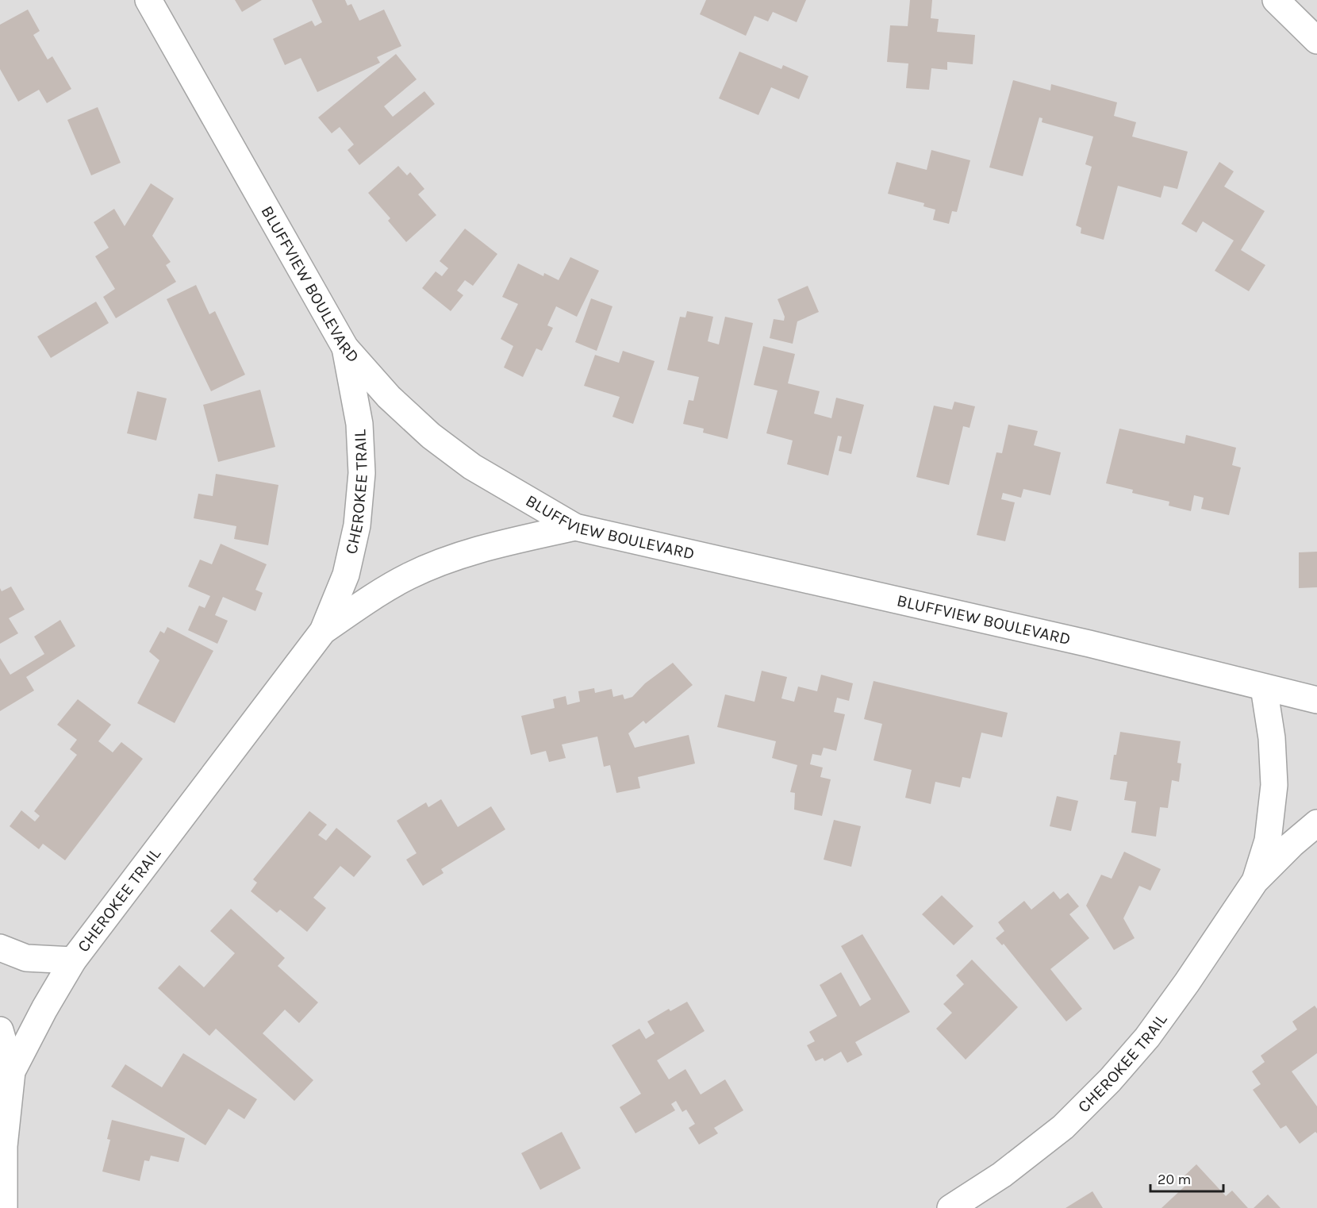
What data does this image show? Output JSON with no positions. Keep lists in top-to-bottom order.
{
  "streets": {
    "street": ["BLUFFVIEW BOULEVARD", "CHEROKEE TRAIL"]
  },
  "crossings": [
    ["BLUFFVIEW BOULEVARD", "CHEROKEE TRAIL"]
  ],
  "scale_bar": "20 m"
}
